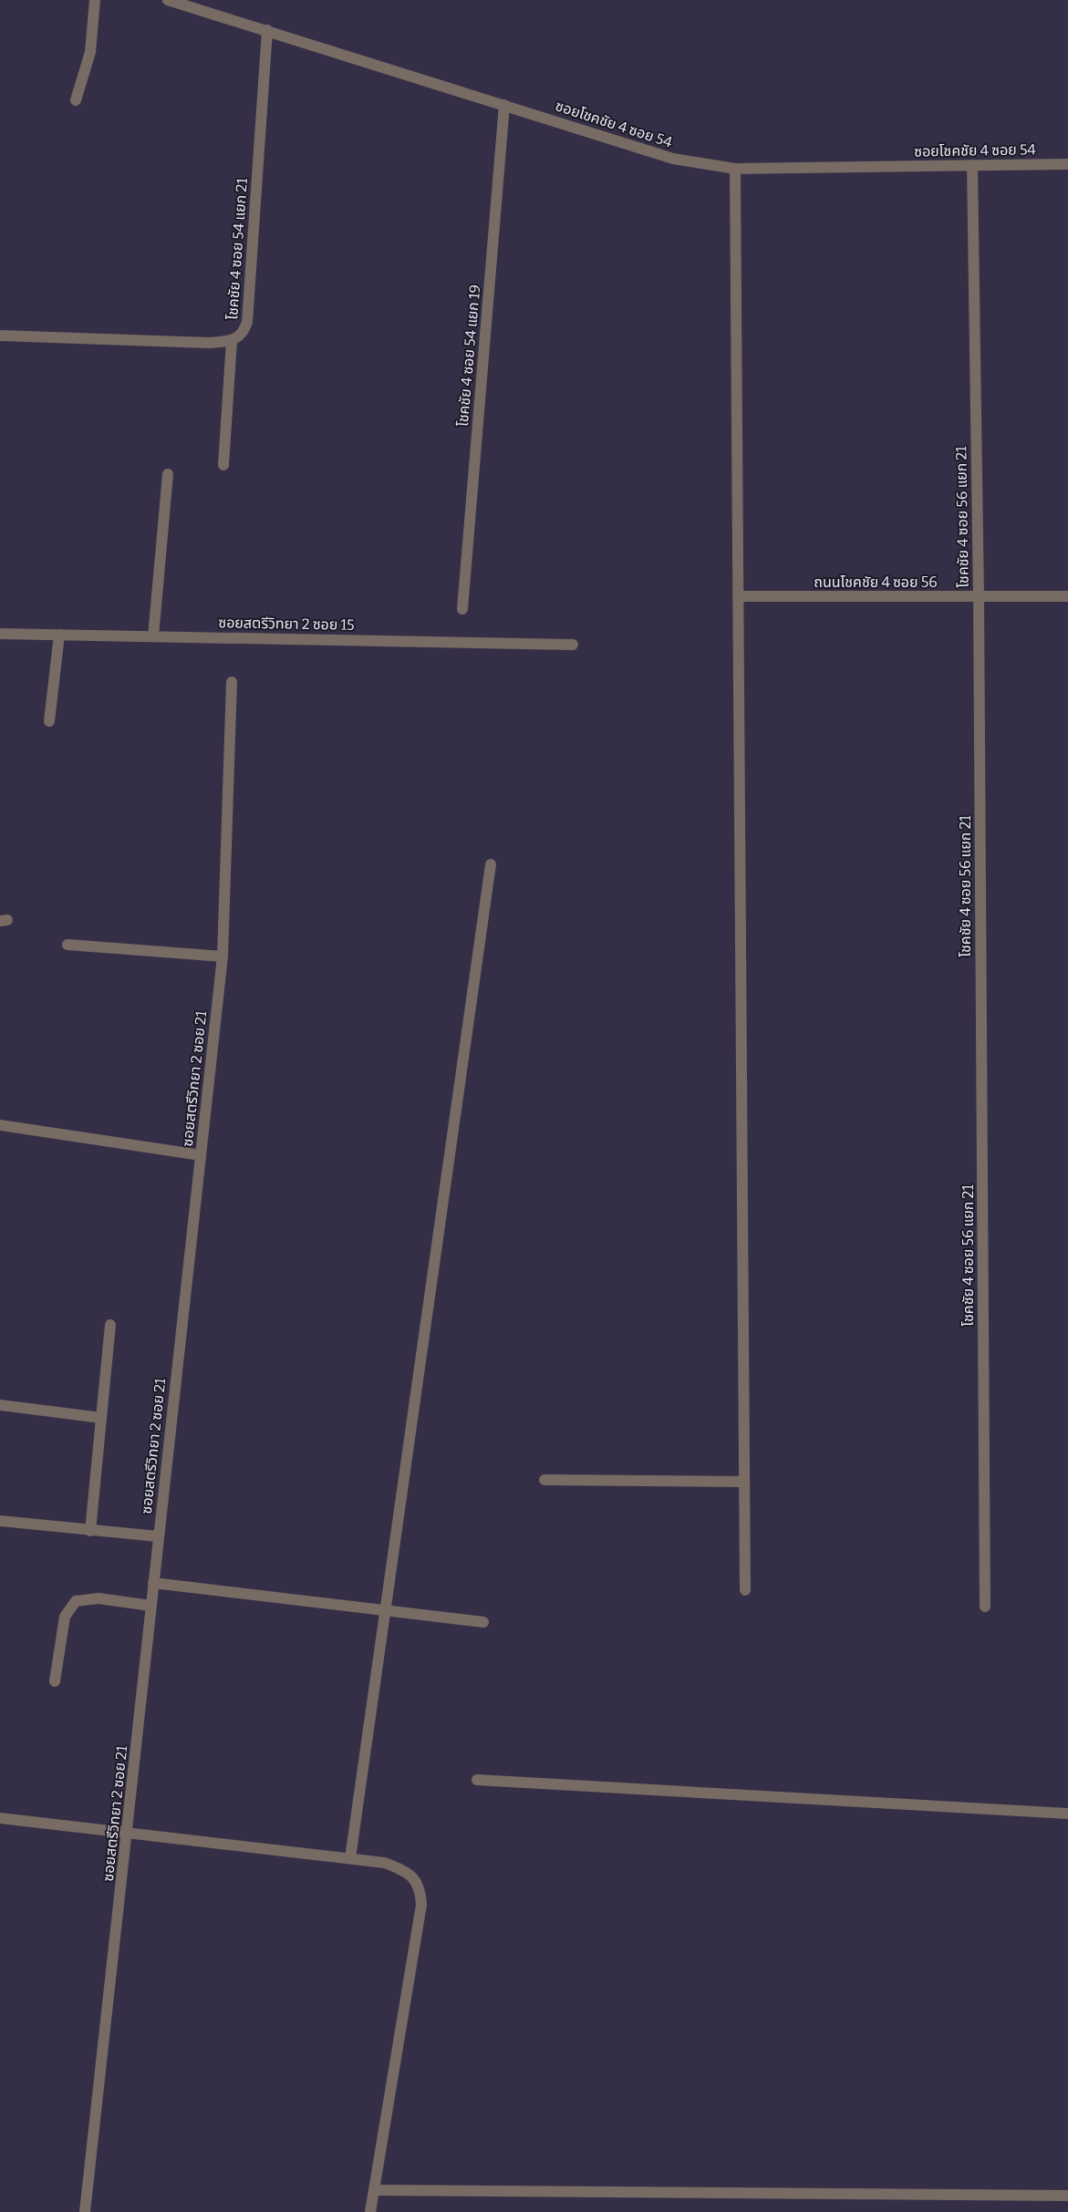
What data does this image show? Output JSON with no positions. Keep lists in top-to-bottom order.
{
  "streets": {
    "street": [
      "ซอยโชคชัย 4 ซอย 54",
      "โชคชัย 4 ซอย 54 แยก 21",
      "โชคชัย 4 ซอย 54 แยก 19",
      "โชคชัย 4 ซอย 56 แยก 21",
      "ถนนโชคชัย 4 ซอย 56",
      "ซอยสตรีวิทยา 2 ซอย 15",
      "ซอยสตรีวิทยา 2 ซอย 21"
    ]
  },
  "crossings": [
    ["ซอยโชคชัย 4 ซอย 54", "โชคชัย 4 ซอย 54 แยก 21"],
    ["ซอยโชคชัย 4 ซอย 54", "โชคชัย 4 ซอย 54 แยก 19"],
    ["ซอยโชคชัย 4 ซอย 54", "โชคชัย 4 ซอย 56 แยก 21"],
    ["โชคชัย 4 ซอย 56 แยก 21", "ถนนโชคชัย 4 ซอย 56"]
  ]
}
